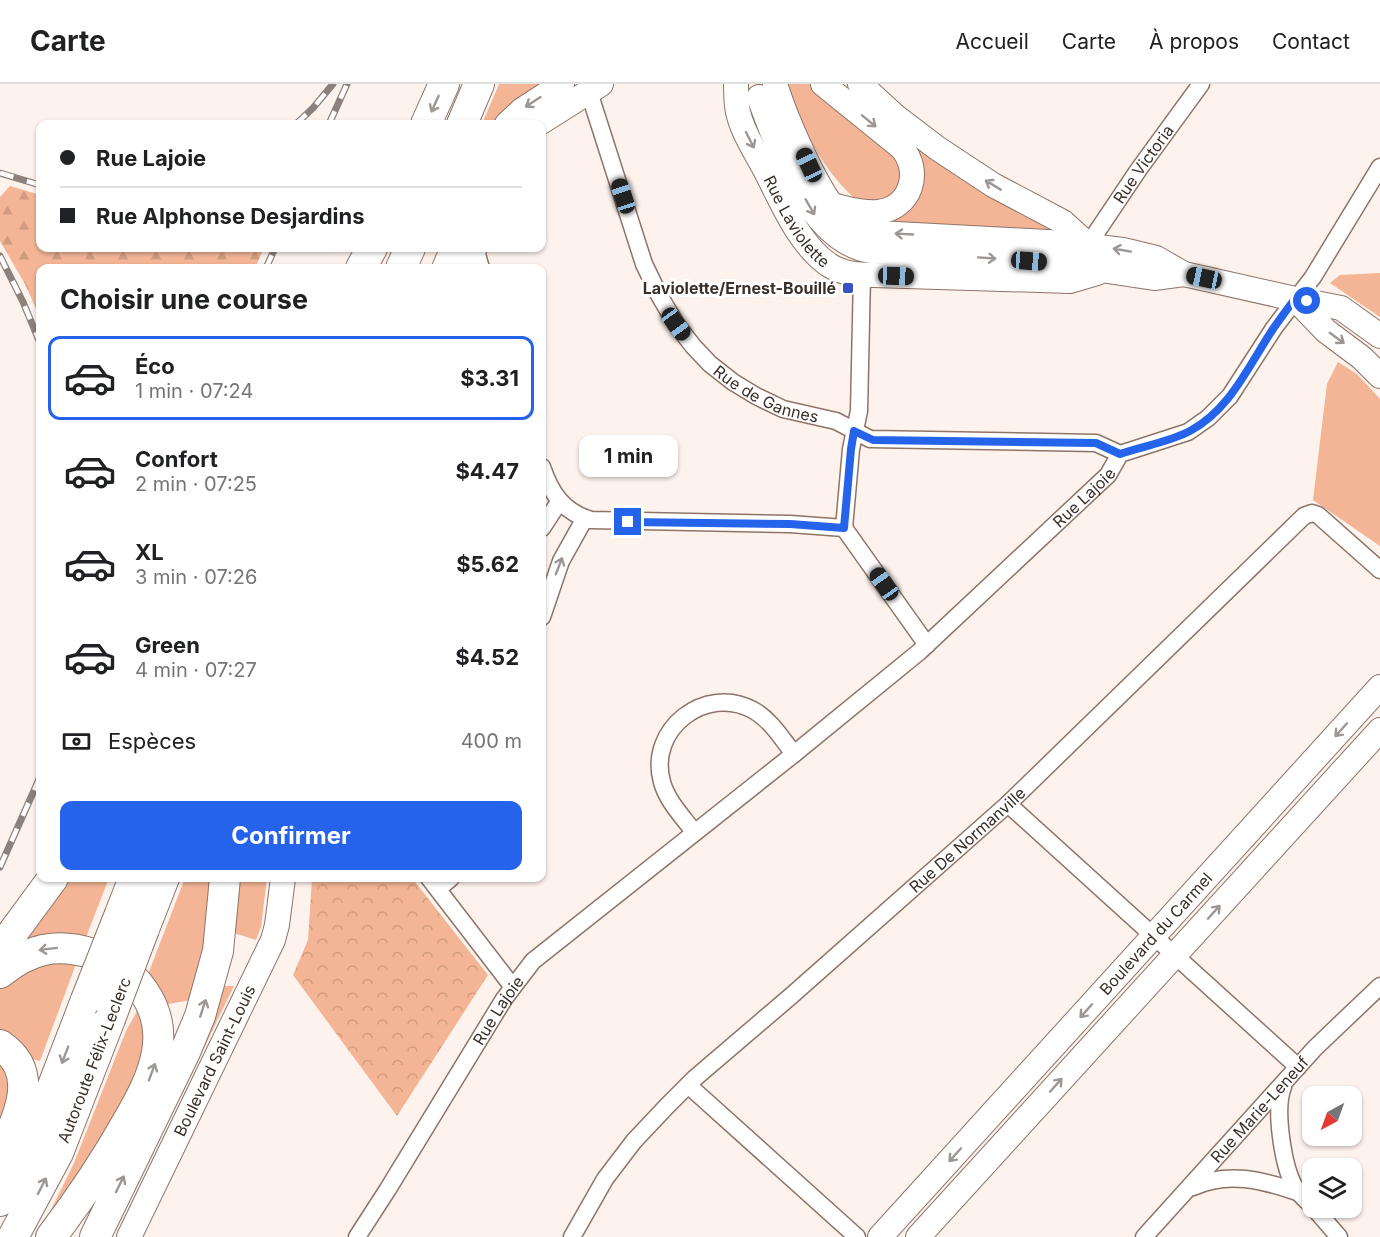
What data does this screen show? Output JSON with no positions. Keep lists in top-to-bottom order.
{
  "streets": {
    "highway": ["Autoroute Félix-Leclerc"],
    "street": [
      "Rue Victoria",
      "Rue Laviolette",
      "Rue de Gannes",
      "Rue Lajoie",
      "Rue De Normanville",
      "Boulevard du Carmel",
      "Boulevard Saint-Louis",
      "Rue Marie-Leneuf"
    ]
  },
  "crossings": [
    ["Rue Victoria", "Rue Laviolette"],
    ["Rue Laviolette", "Rue Lajoie"],
    ["Rue de Gannes", "Rue Lajoie"]
  ],
  "places": {
    "transit": ["Laviolette/Ernest-Bouillé"]
  },
  "north": "bottom left",
  "page": {
    "header": "Carte",
    "nav": [
      "Accueil",
      "Carte",
      "À propos",
      "Contact"
    ],
    "banner": ["Rue Lajoie", "Rue Alphonse Desjardins"],
    "heading": "Choisir une course",
    "list": [
      {
        "name": "Éco",
        "note": "1 min · 07:24",
        "value": "$3.31"
      },
      {
        "name": "Confort",
        "note": "2 min · 07:25",
        "value": "$4.47"
      },
      {
        "name": "XL",
        "note": "3 min · 07:26",
        "value": "$5.62"
      },
      {
        "name": "Green",
        "note": "4 min · 07:27",
        "value": "$4.52"
      }
    ],
    "bubble": "1 min",
    "pay": ["Espèces", "400 m"],
    "buttons": "Confirmer"
  }
}
